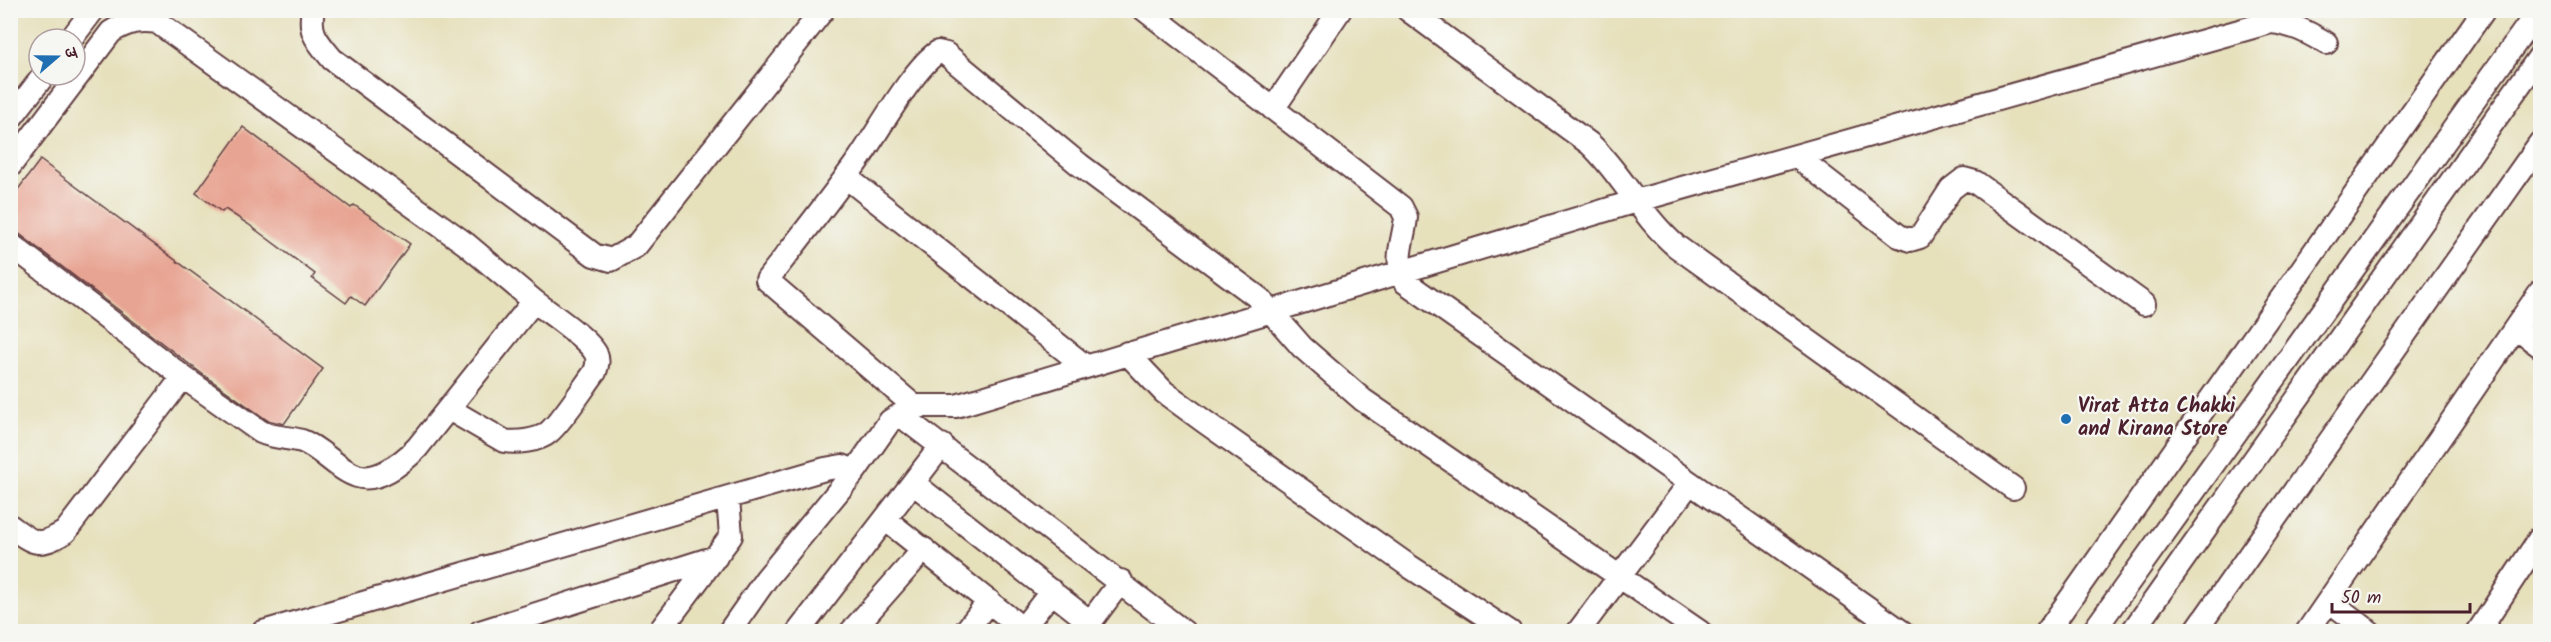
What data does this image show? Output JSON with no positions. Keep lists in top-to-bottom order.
{
  "places": ["Virat Atta Chakki and Kirana Store"],
  "scale_bar": "50 m",
  "north": "right"
}
